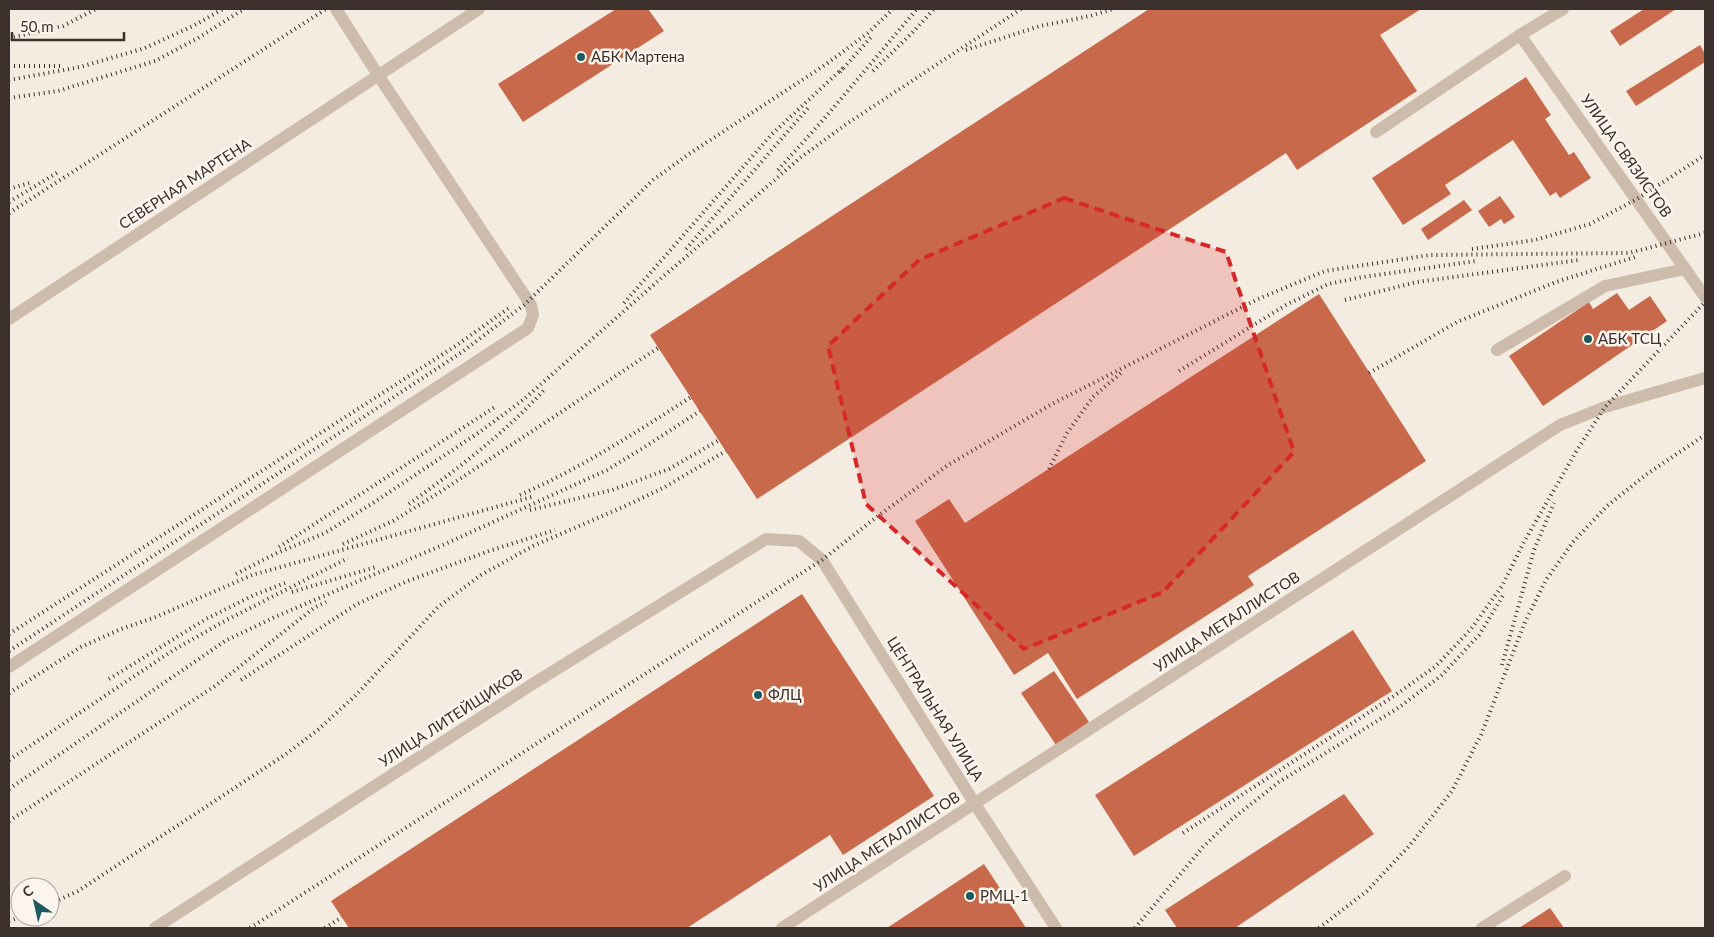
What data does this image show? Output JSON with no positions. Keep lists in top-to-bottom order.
{
  "streets": {
    "street": [
      "УЛИЦА СВЯЗИСТОВ",
      "СЕВЕРНАЯ МАРТЕНА",
      "УЛИЦА МЕТАЛЛИСТОВ",
      "ЦЕНТРАЛЬНАЯ УЛИЦА",
      "УЛИЦА ЛИТЕЙЩИКОВ"
    ]
  },
  "crossings": [
    ["УЛИЦА МЕТАЛЛИСТОВ", "ЦЕНТРАЛЬНАЯ УЛИЦА"],
    ["ЦЕНТРАЛЬНАЯ УЛИЦА", "УЛИЦА ЛИТЕЙЩИКОВ"]
  ],
  "places": [
    "АБК Мартена",
    "АБК ТСЦ",
    "ФЛЦ",
    "РМЦ-1"
  ],
  "scale_bar": "50 m",
  "north": "top left"
}
